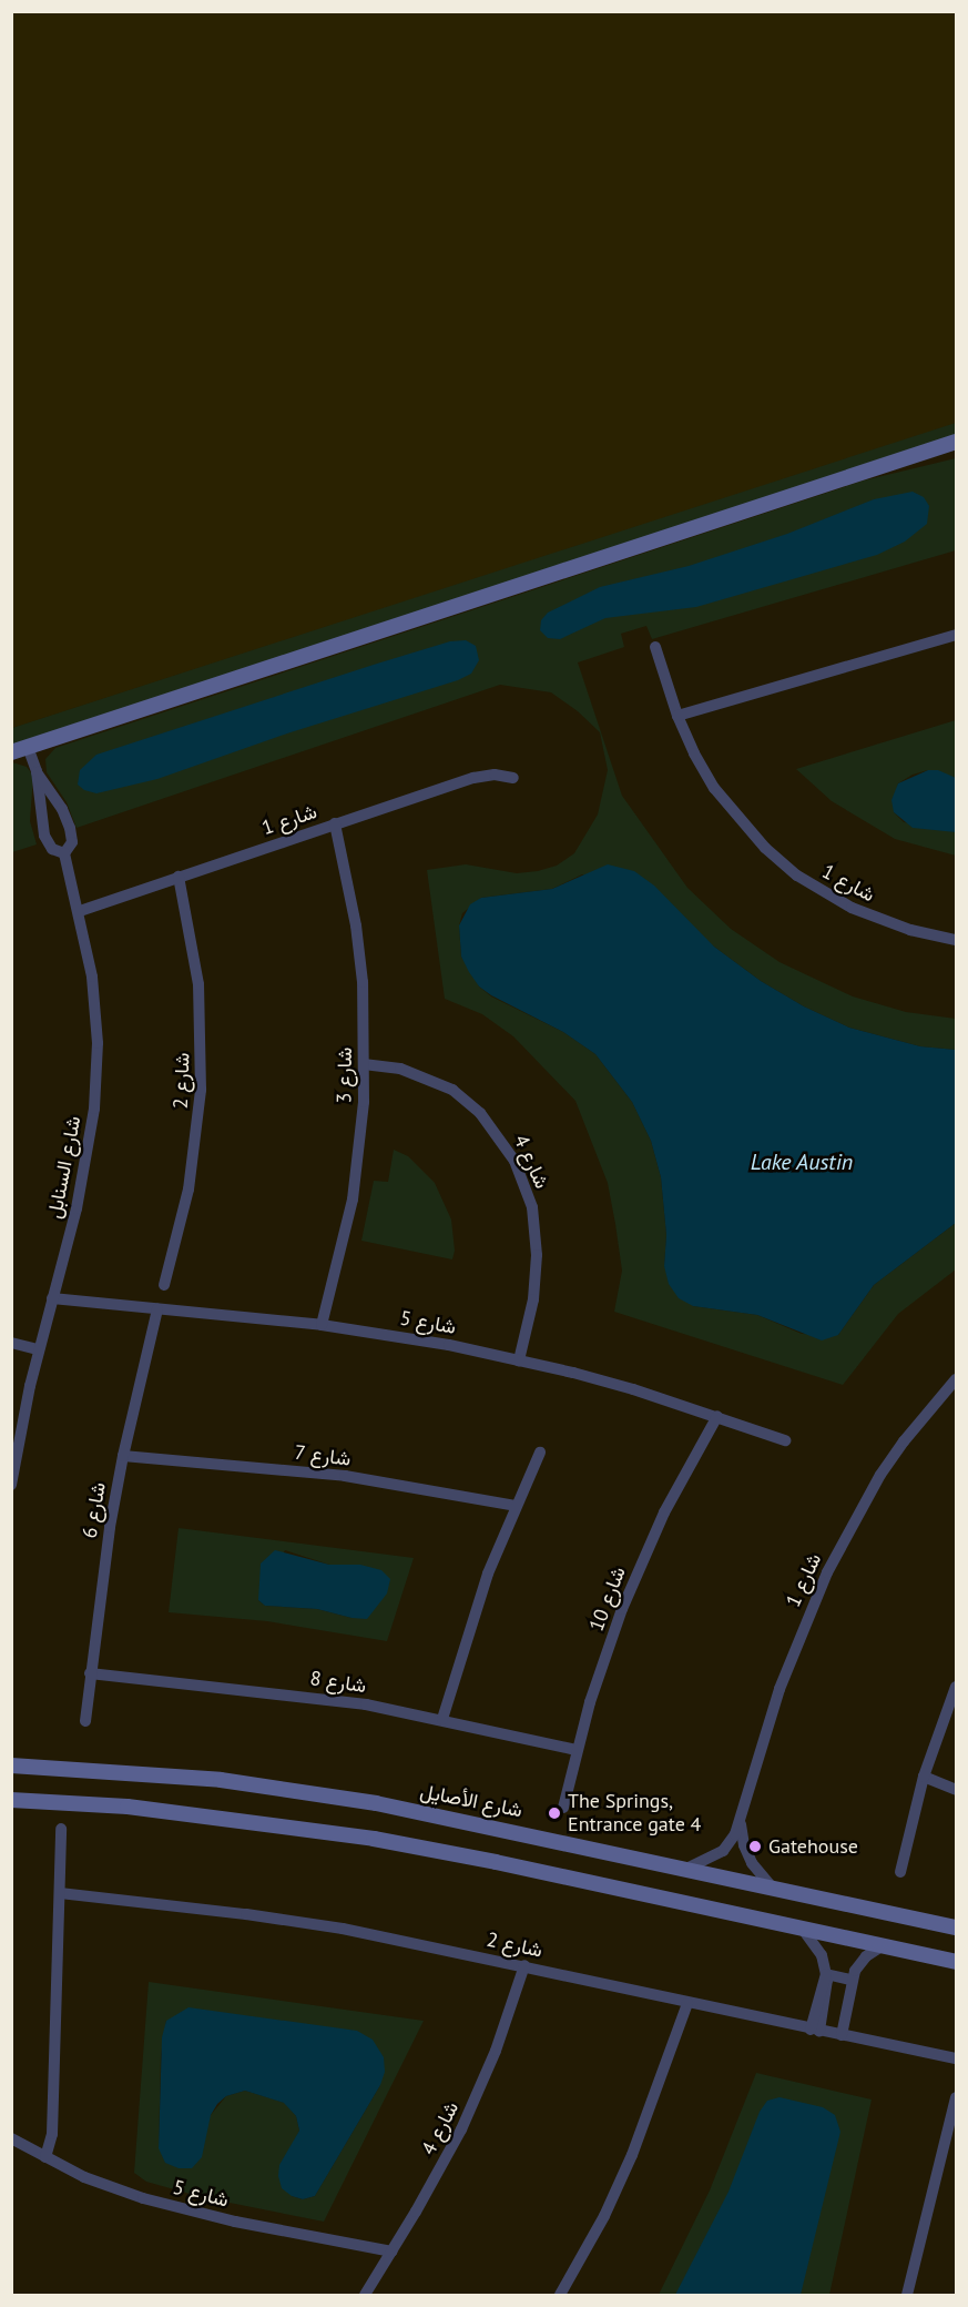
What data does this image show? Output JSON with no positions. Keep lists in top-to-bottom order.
{
  "streets": {
    "main road": ["شارع الأصايل"],
    "street": [
      "شارع 1",
      "شارع 3",
      "شارع 2",
      "شارع 4",
      "شارع السنابل",
      "شارع 5",
      "شارع 7",
      "شارع 6",
      "شارع 10",
      "شارع 8"
    ]
  },
  "crossings": [
    ["شارع 1", "شارع 3"],
    ["شارع 1", "شارع 2"],
    ["شارع 1", "شارع السنابل"],
    ["شارع 1", "شارع الأصايل"],
    ["شارع 3", "شارع 4"],
    ["شارع 3", "شارع 5"],
    ["شارع 2", "شارع 4"],
    ["شارع 4", "شارع 5"],
    ["شارع السنابل", "شارع 5"],
    ["شارع 5", "شارع 6"],
    ["شارع 5", "شارع 10"],
    ["شارع 7", "شارع 6"],
    ["شارع 6", "شارع 8"],
    ["شارع 10", "شارع 8"]
  ],
  "water": ["Lake Austin"],
  "places": ["The Springs, Entrance gate 4", "Gatehouse"]
}
